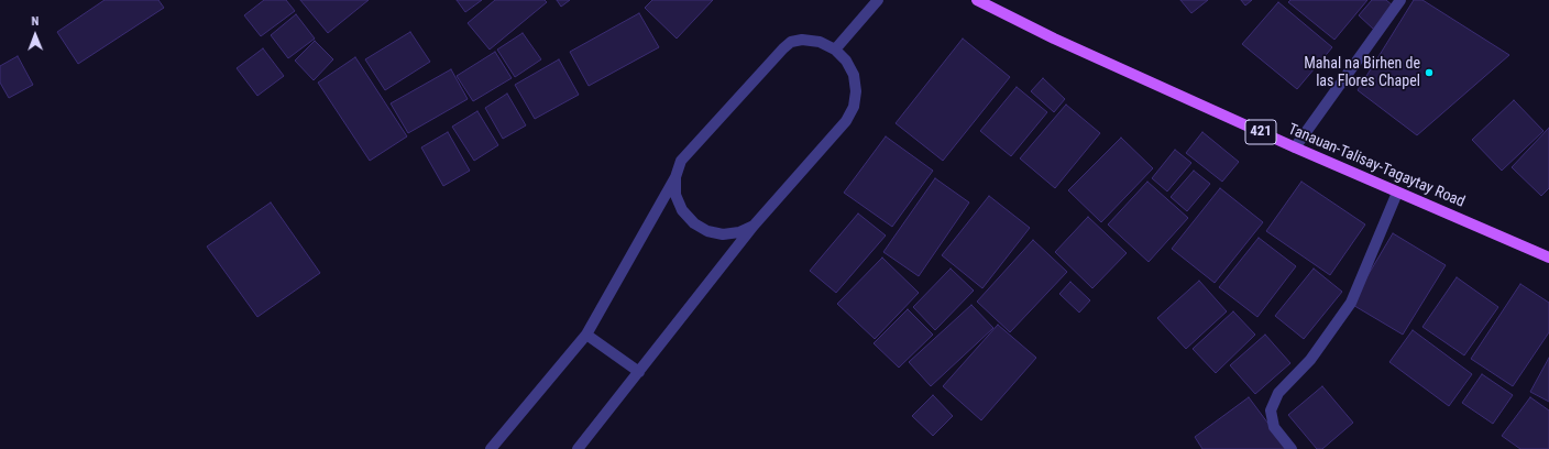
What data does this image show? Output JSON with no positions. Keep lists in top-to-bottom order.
{
  "streets": {
    "main road": ["421", "Tanauan-Talisay-Tagaytay Road"]
  },
  "places": ["Mahal na Birhen de las Flores Chapel"],
  "north": "top"
}
